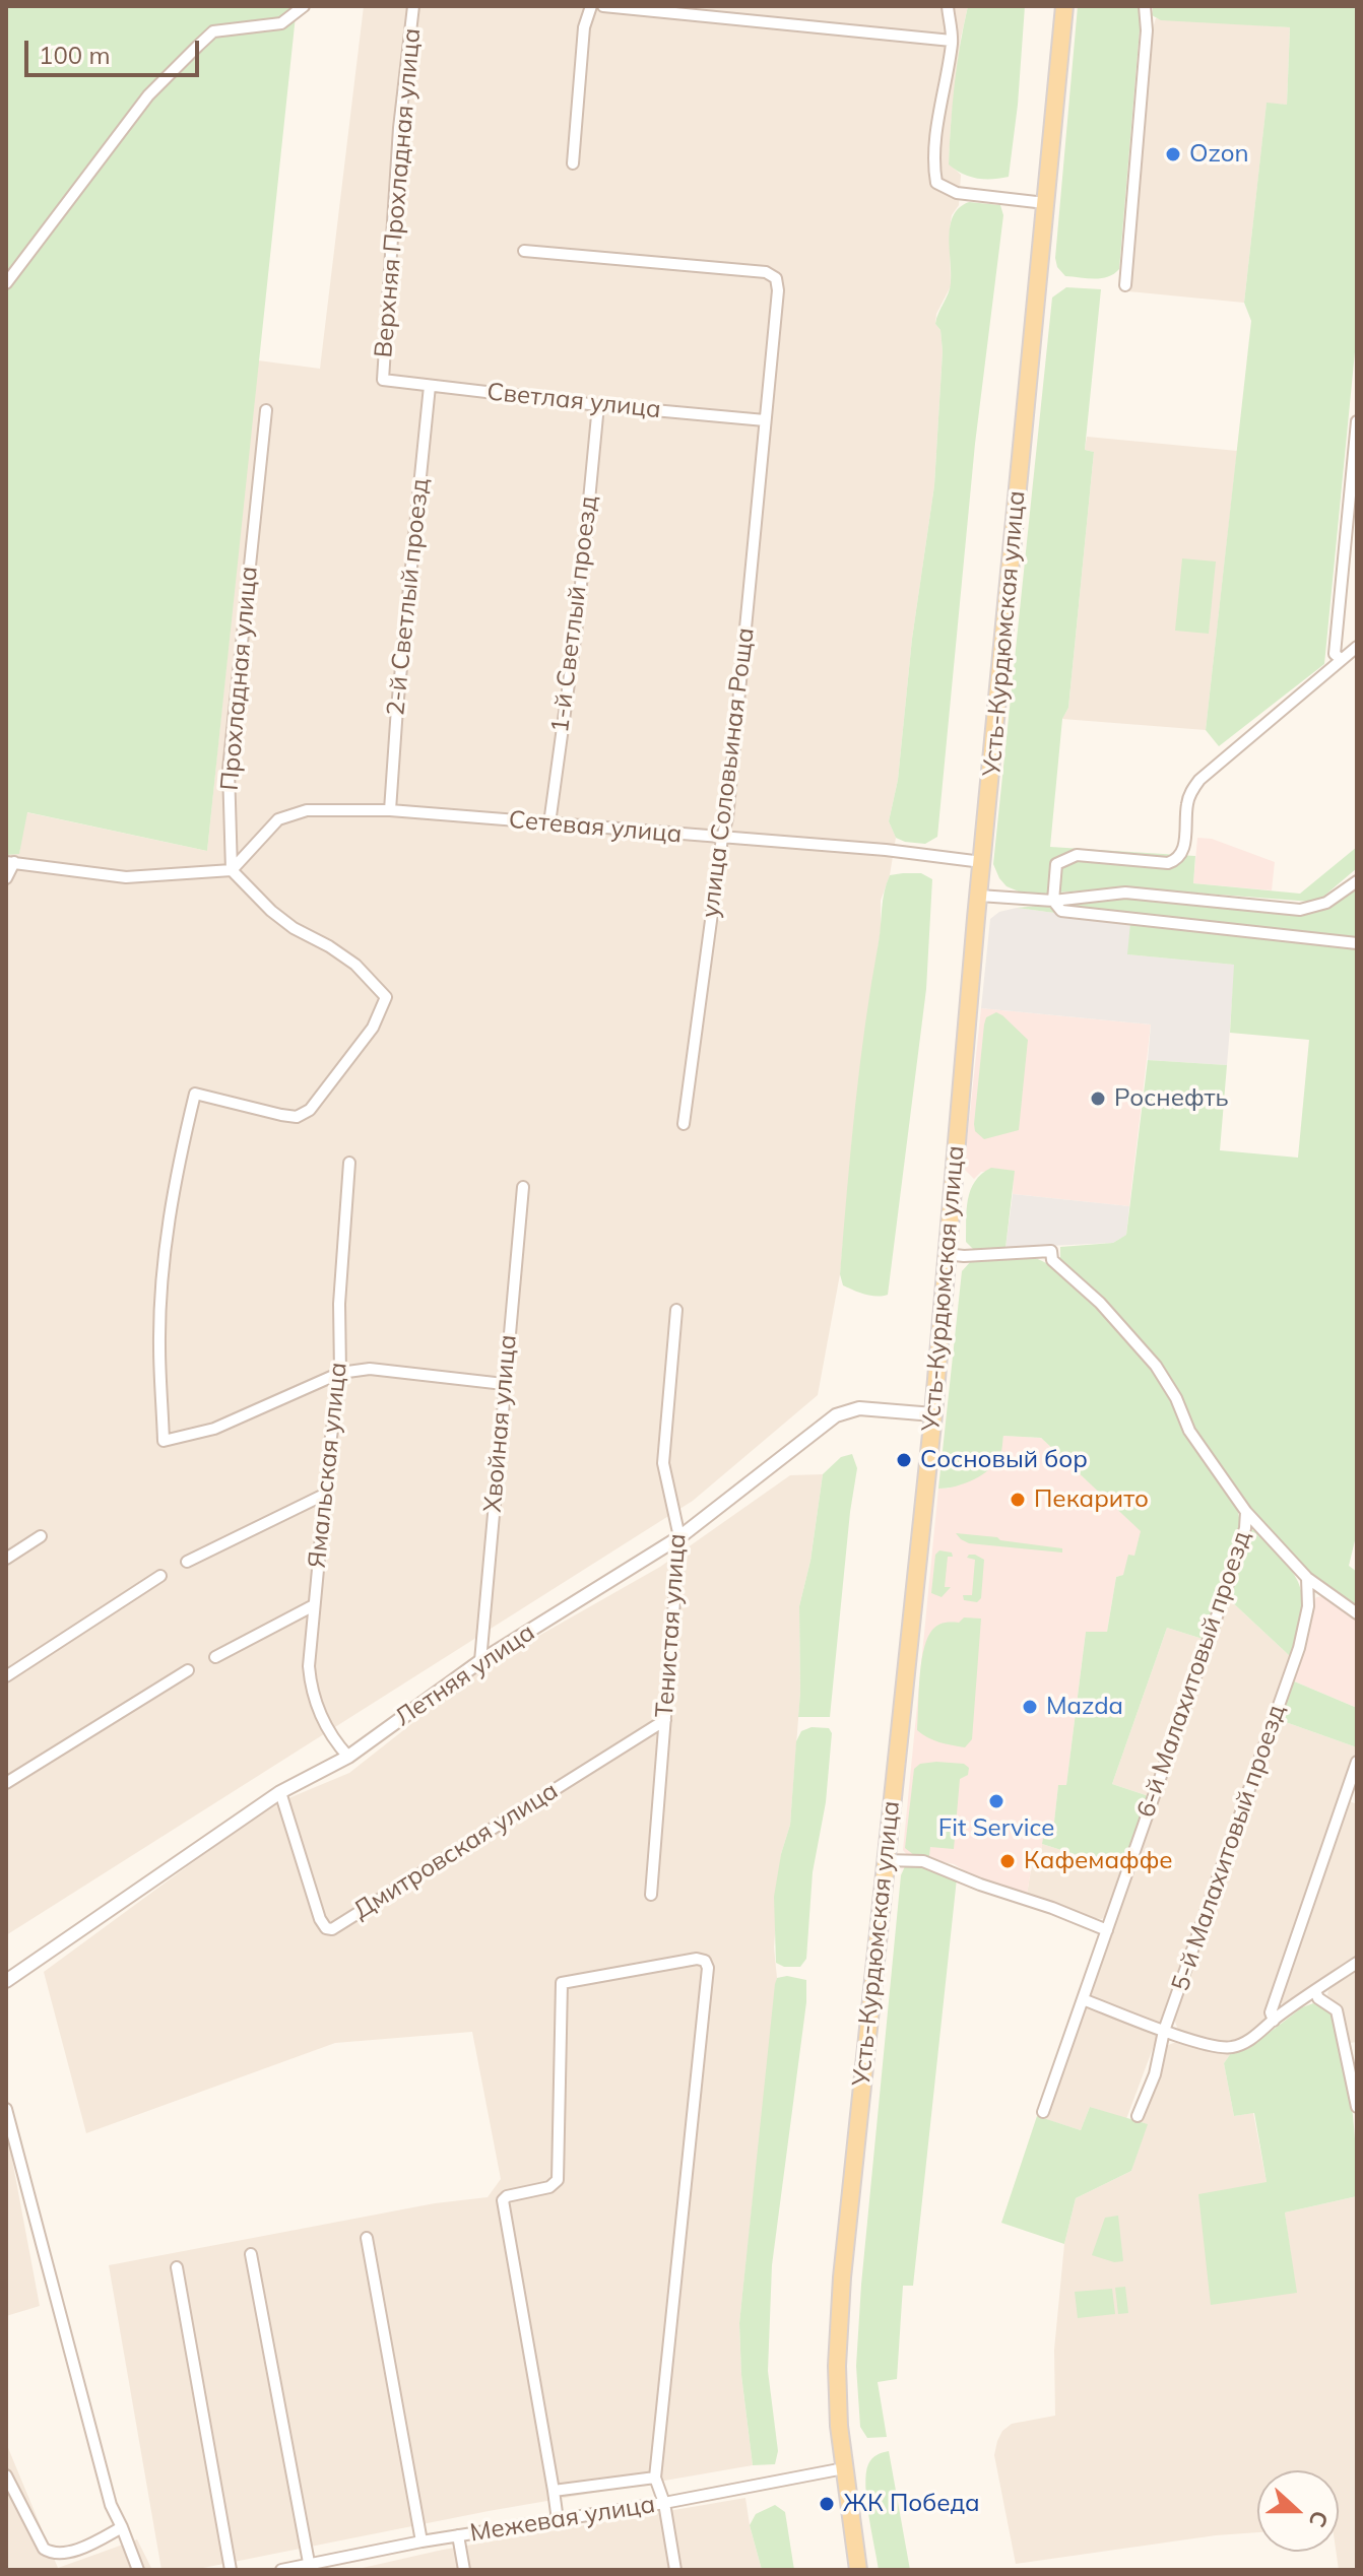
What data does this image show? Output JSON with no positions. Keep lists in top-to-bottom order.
{
  "streets": {
    "main road": ["Усть-Курдюмская улица"],
    "street": [
      "Верхняя Прохладная улица",
      "Светлая улица",
      "2-й Светлый проезд",
      "1-й Светлый проезд",
      "Прохладная улица",
      "улица Соловьиная Роща",
      "Сетевая улица",
      "Хвойная улица",
      "Ямальская улица",
      "Тенистая улица",
      "6-й Малахитовый проезд",
      "Летняя улица",
      "5-й Малахитовый проезд",
      "Дмитровская улица",
      "Межевая улица"
    ]
  },
  "crossings": [
    ["Верхняя Прохладная улица", "Светлая улица"],
    ["Светлая улица", "2-й Светлый проезд"],
    ["Светлая улица", "1-й Светлый проезд"],
    ["Светлая улица", "улица Соловьиная Роща"],
    ["2-й Светлый проезд", "Сетевая улица"],
    ["1-й Светлый проезд", "Сетевая улица"],
    ["Усть-Курдюмская улица", "Сетевая улица"],
    ["Усть-Курдюмская улица", "Летняя улица"],
    ["Усть-Курдюмская улица", "Межевая улица"],
    ["Прохладная улица", "Сетевая улица"],
    ["улица Соловьиная Роща", "Сетевая улица"],
    ["Хвойная улица", "Летняя улица"],
    ["Ямальская улица", "Летняя улица"],
    ["Тенистая улица", "Летняя улица"],
    ["Тенистая улица", "Дмитровская улица"],
    ["Летняя улица", "Дмитровская улица"]
  ],
  "places": [
    "Ozon",
    "Роснефть",
    "Сосновый бор",
    "Пекарито",
    "Mazda",
    "Fit Service",
    "Кафемаффе",
    "ЖК Победа"
  ],
  "scale_bar": "100 m",
  "north": "right"
}
